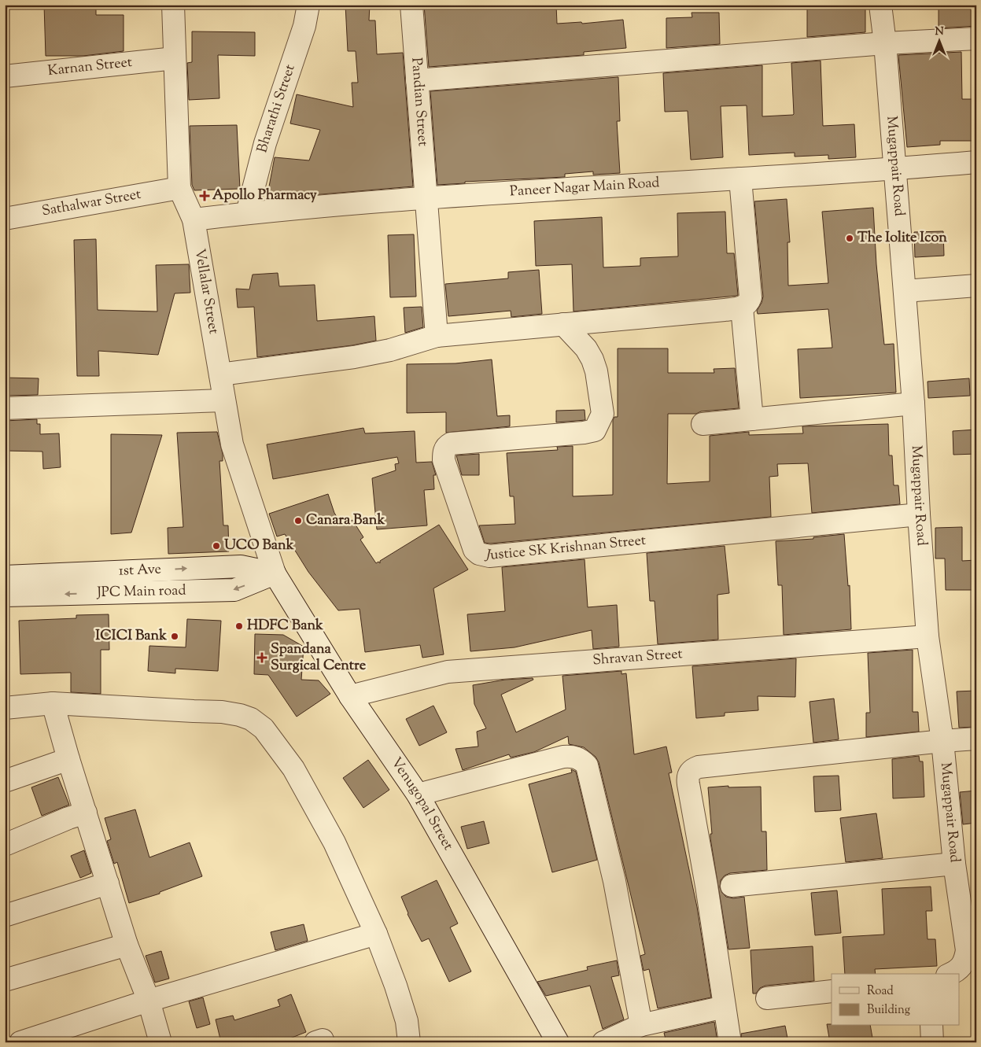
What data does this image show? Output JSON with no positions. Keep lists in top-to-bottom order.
{
  "streets": {
    "street": [
      "Karnan Street",
      "Pandian Street",
      "Bharathi Street",
      "Mugappair Road",
      "Paneer Nagar Main Road",
      "Sathalwar Street",
      "Vellalar Street",
      "Justice SK Krishnan Street",
      "1st Ave",
      "JPC Main road",
      "Shravan Street",
      "Venugopal Street"
    ]
  },
  "crossings": [
    ["Karnan Street", "Vellalar Street"],
    ["Pandian Street", "Paneer Nagar Main Road"],
    ["Bharathi Street", "Paneer Nagar Main Road"],
    ["Mugappair Road", "Paneer Nagar Main Road"],
    ["Mugappair Road", "Justice SK Krishnan Street"],
    ["Mugappair Road", "Shravan Street"],
    ["Paneer Nagar Main Road", "Vellalar Street"],
    ["Sathalwar Street", "Vellalar Street"],
    ["Vellalar Street", "1st Ave"],
    ["Vellalar Street", "JPC Main road"],
    ["Vellalar Street", "Venugopal Street"],
    ["1st Ave", "JPC Main road"],
    ["1st Ave", "Venugopal Street"],
    ["JPC Main road", "Venugopal Street"],
    ["Shravan Street", "Venugopal Street"]
  ],
  "places": {
    "health": ["Apollo Pharmacy", "Spandana Surgical Centre"],
    "other": [
      "The Iolite Icon",
      "Canara Bank",
      "UCO Bank",
      "HDFC Bank",
      "ICICI Bank"
    ]
  },
  "legend": ["Road", "Building"],
  "north": "top"
}
